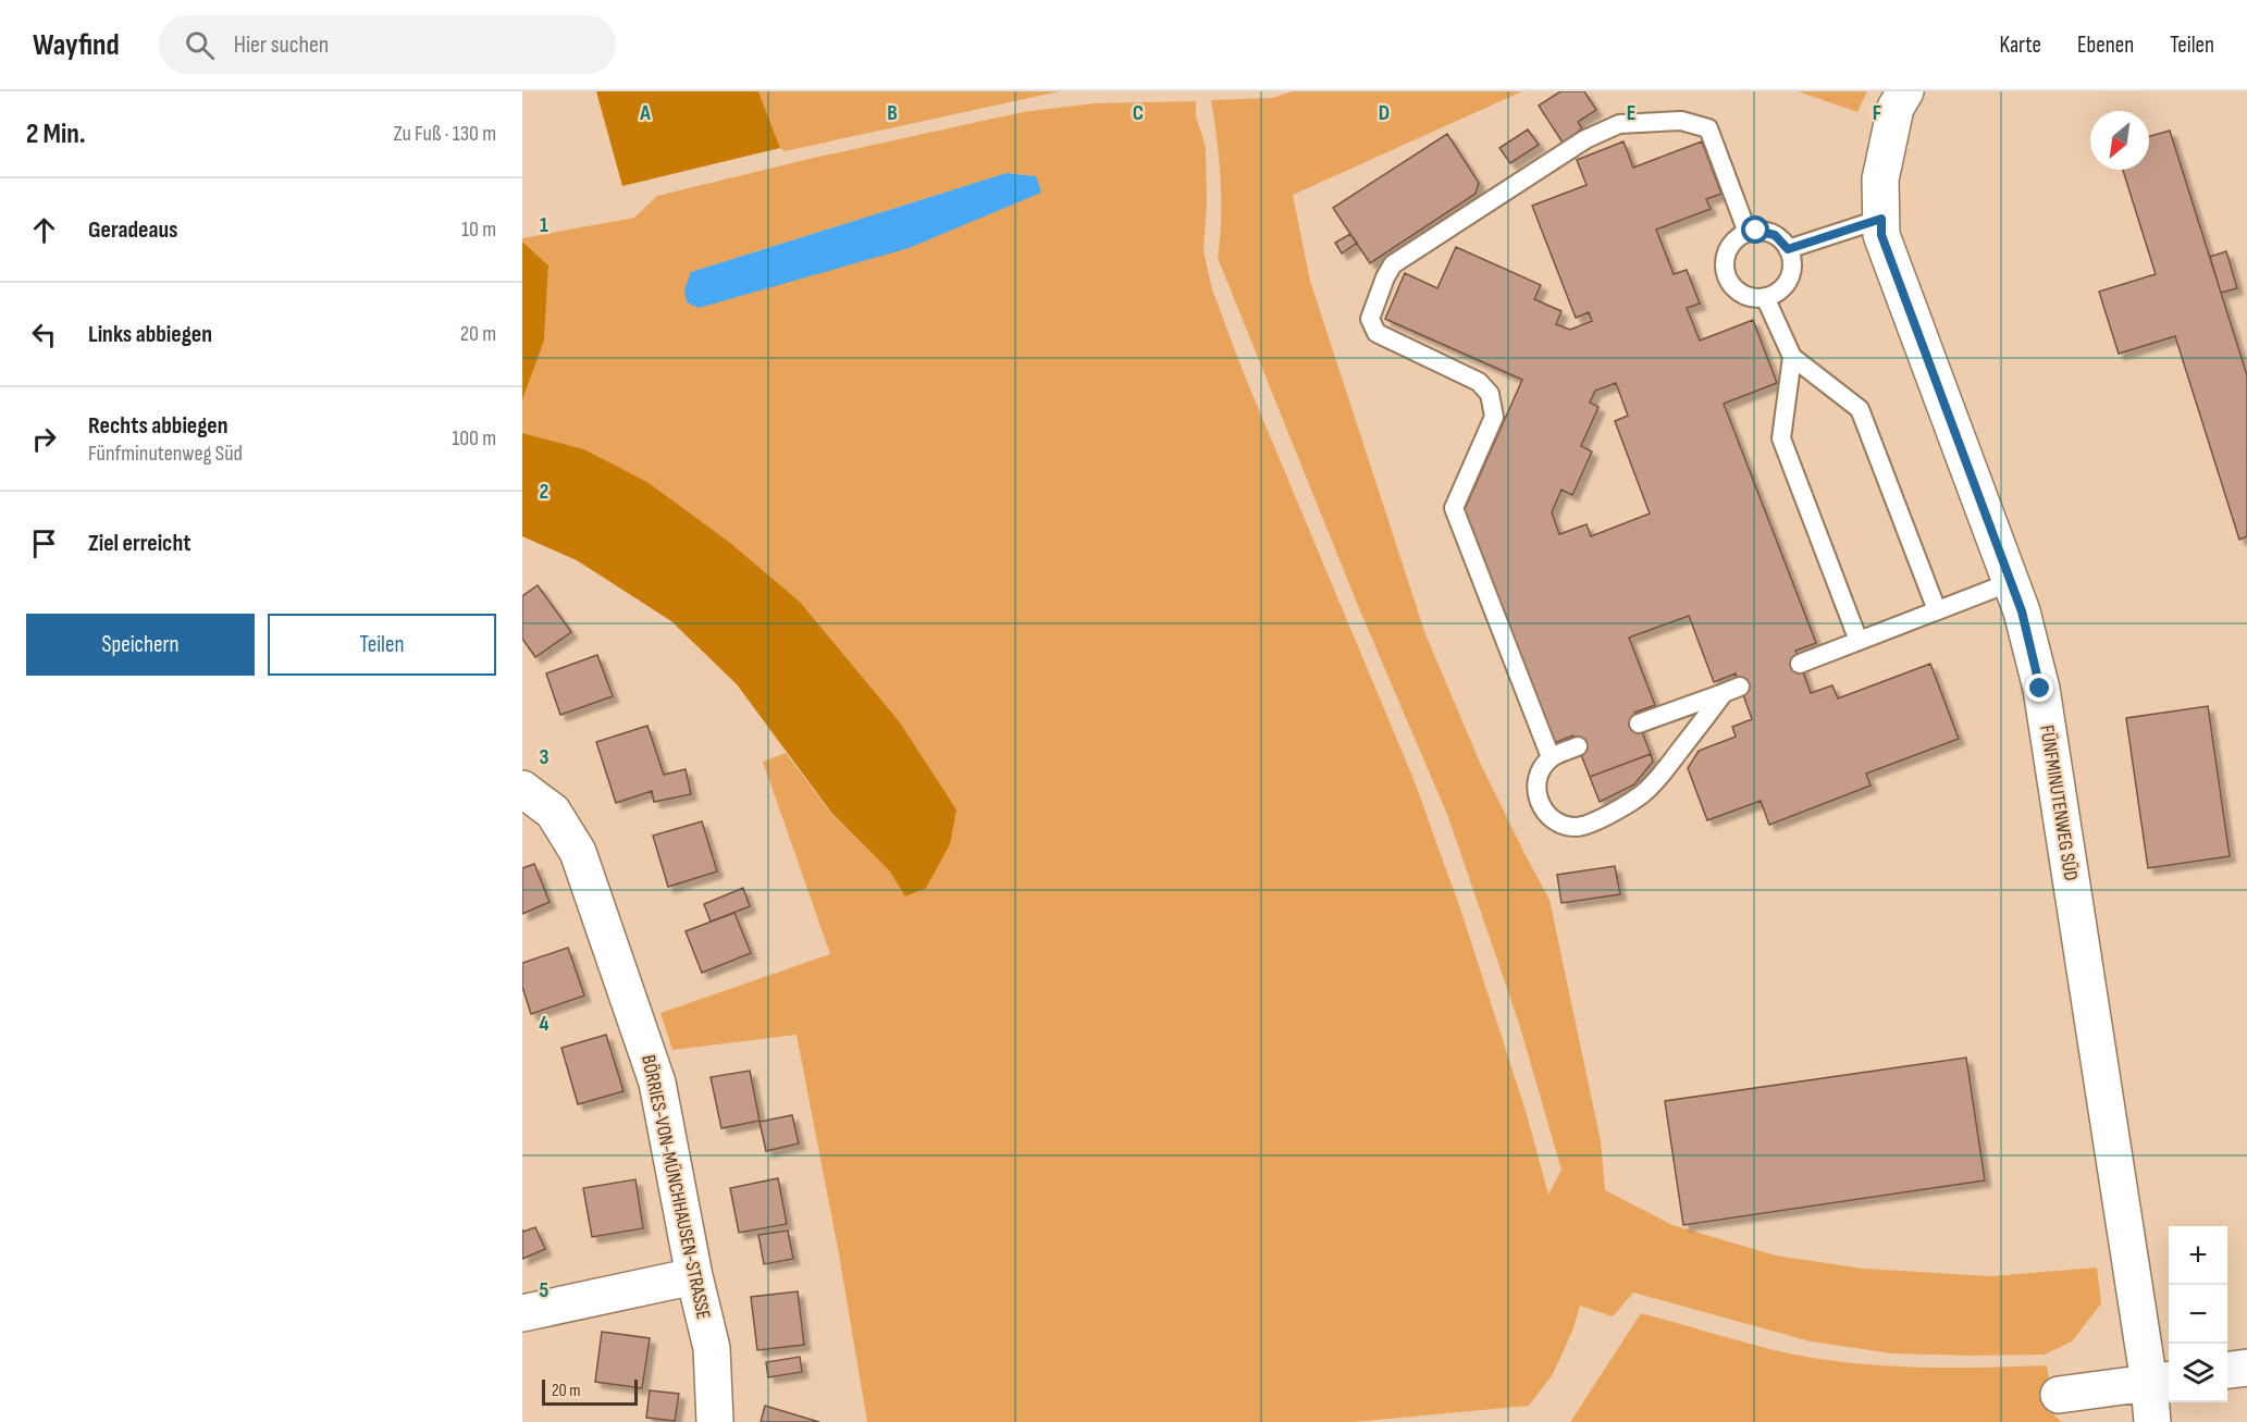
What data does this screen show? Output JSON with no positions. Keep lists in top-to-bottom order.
{
  "streets": {
    "street": ["FÜNFMINUTENWEG SÜD", "BÖRRIES-VON-MÜNCHHAUSEN-STRASSE"]
  },
  "scale_bar": "20 m",
  "north": "bottom left",
  "page": {
    "header": "Wayfind",
    "search": "Hier suchen",
    "nav": ["Karte", "Ebenen", "Teilen"],
    "heading": ["2 Min.", "Zu Fuß · 130 m"],
    "list": [
      ["Geradeaus", "10 m"],
      ["Links abbiegen", "20 m"],
      ["Rechts abbiegen", "Fünfminutenweg Süd", "100 m"],
      "Ziel erreicht"
    ],
    "buttons": ["Speichern", "Teilen"],
    "map_buttons": ["+", "−"],
    "scale": "20 m"
  },
  "grid": {
    "columns": [
      "A",
      "B",
      "C",
      "D",
      "E",
      "F"
    ],
    "rows": [
      "1",
      "2",
      "3",
      "4",
      "5"
    ]
  }
}
